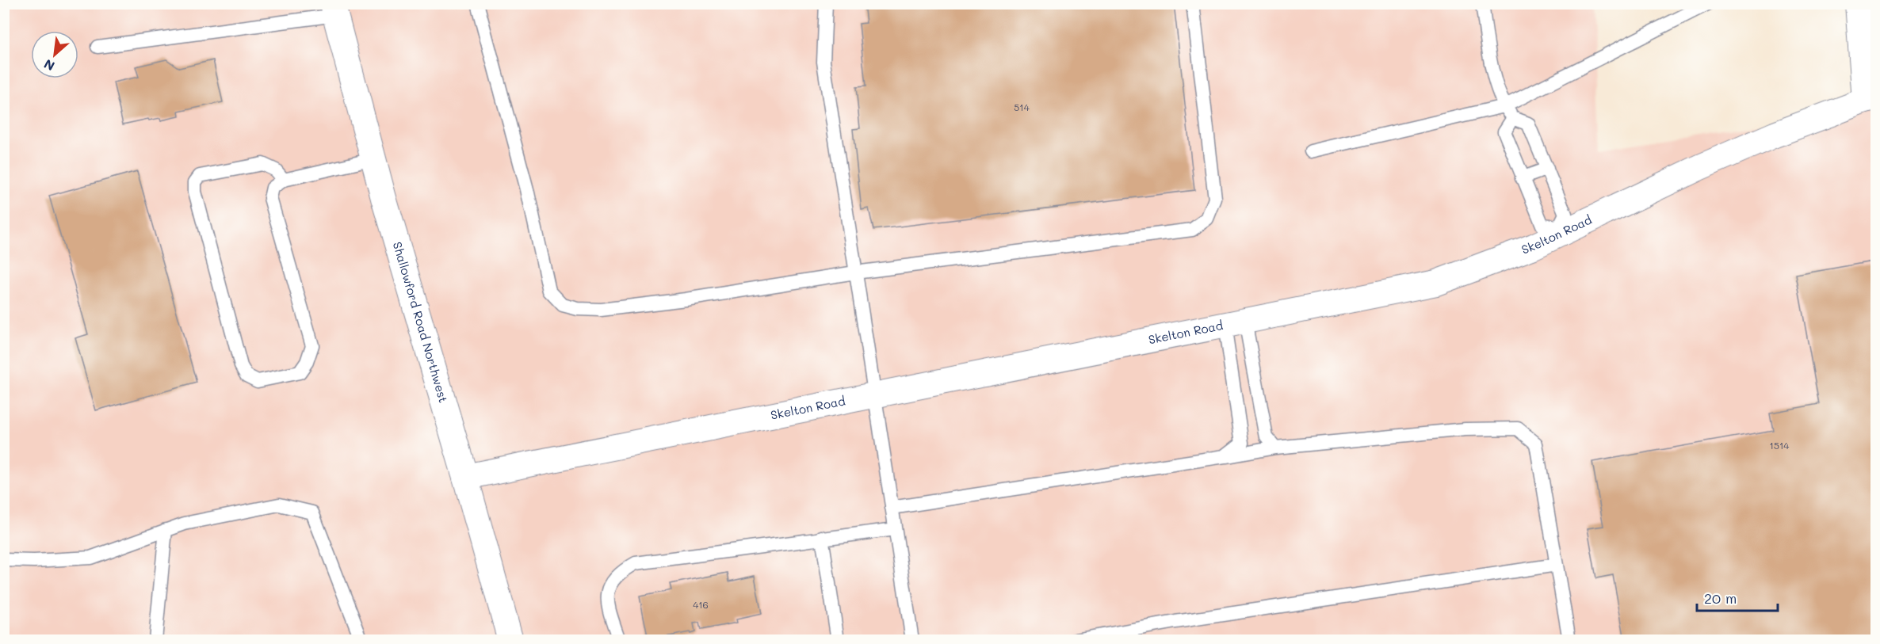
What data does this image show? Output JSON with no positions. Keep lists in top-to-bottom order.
{
  "streets": {
    "street": ["Skelton Road", "Shallowford Road Northwest"]
  },
  "crossings": [
    ["Skelton Road", "Shallowford Road Northwest"]
  ],
  "house_numbers": ["514", "1514", "416"],
  "scale_bar": "20 m",
  "north": "bottom left"
}
